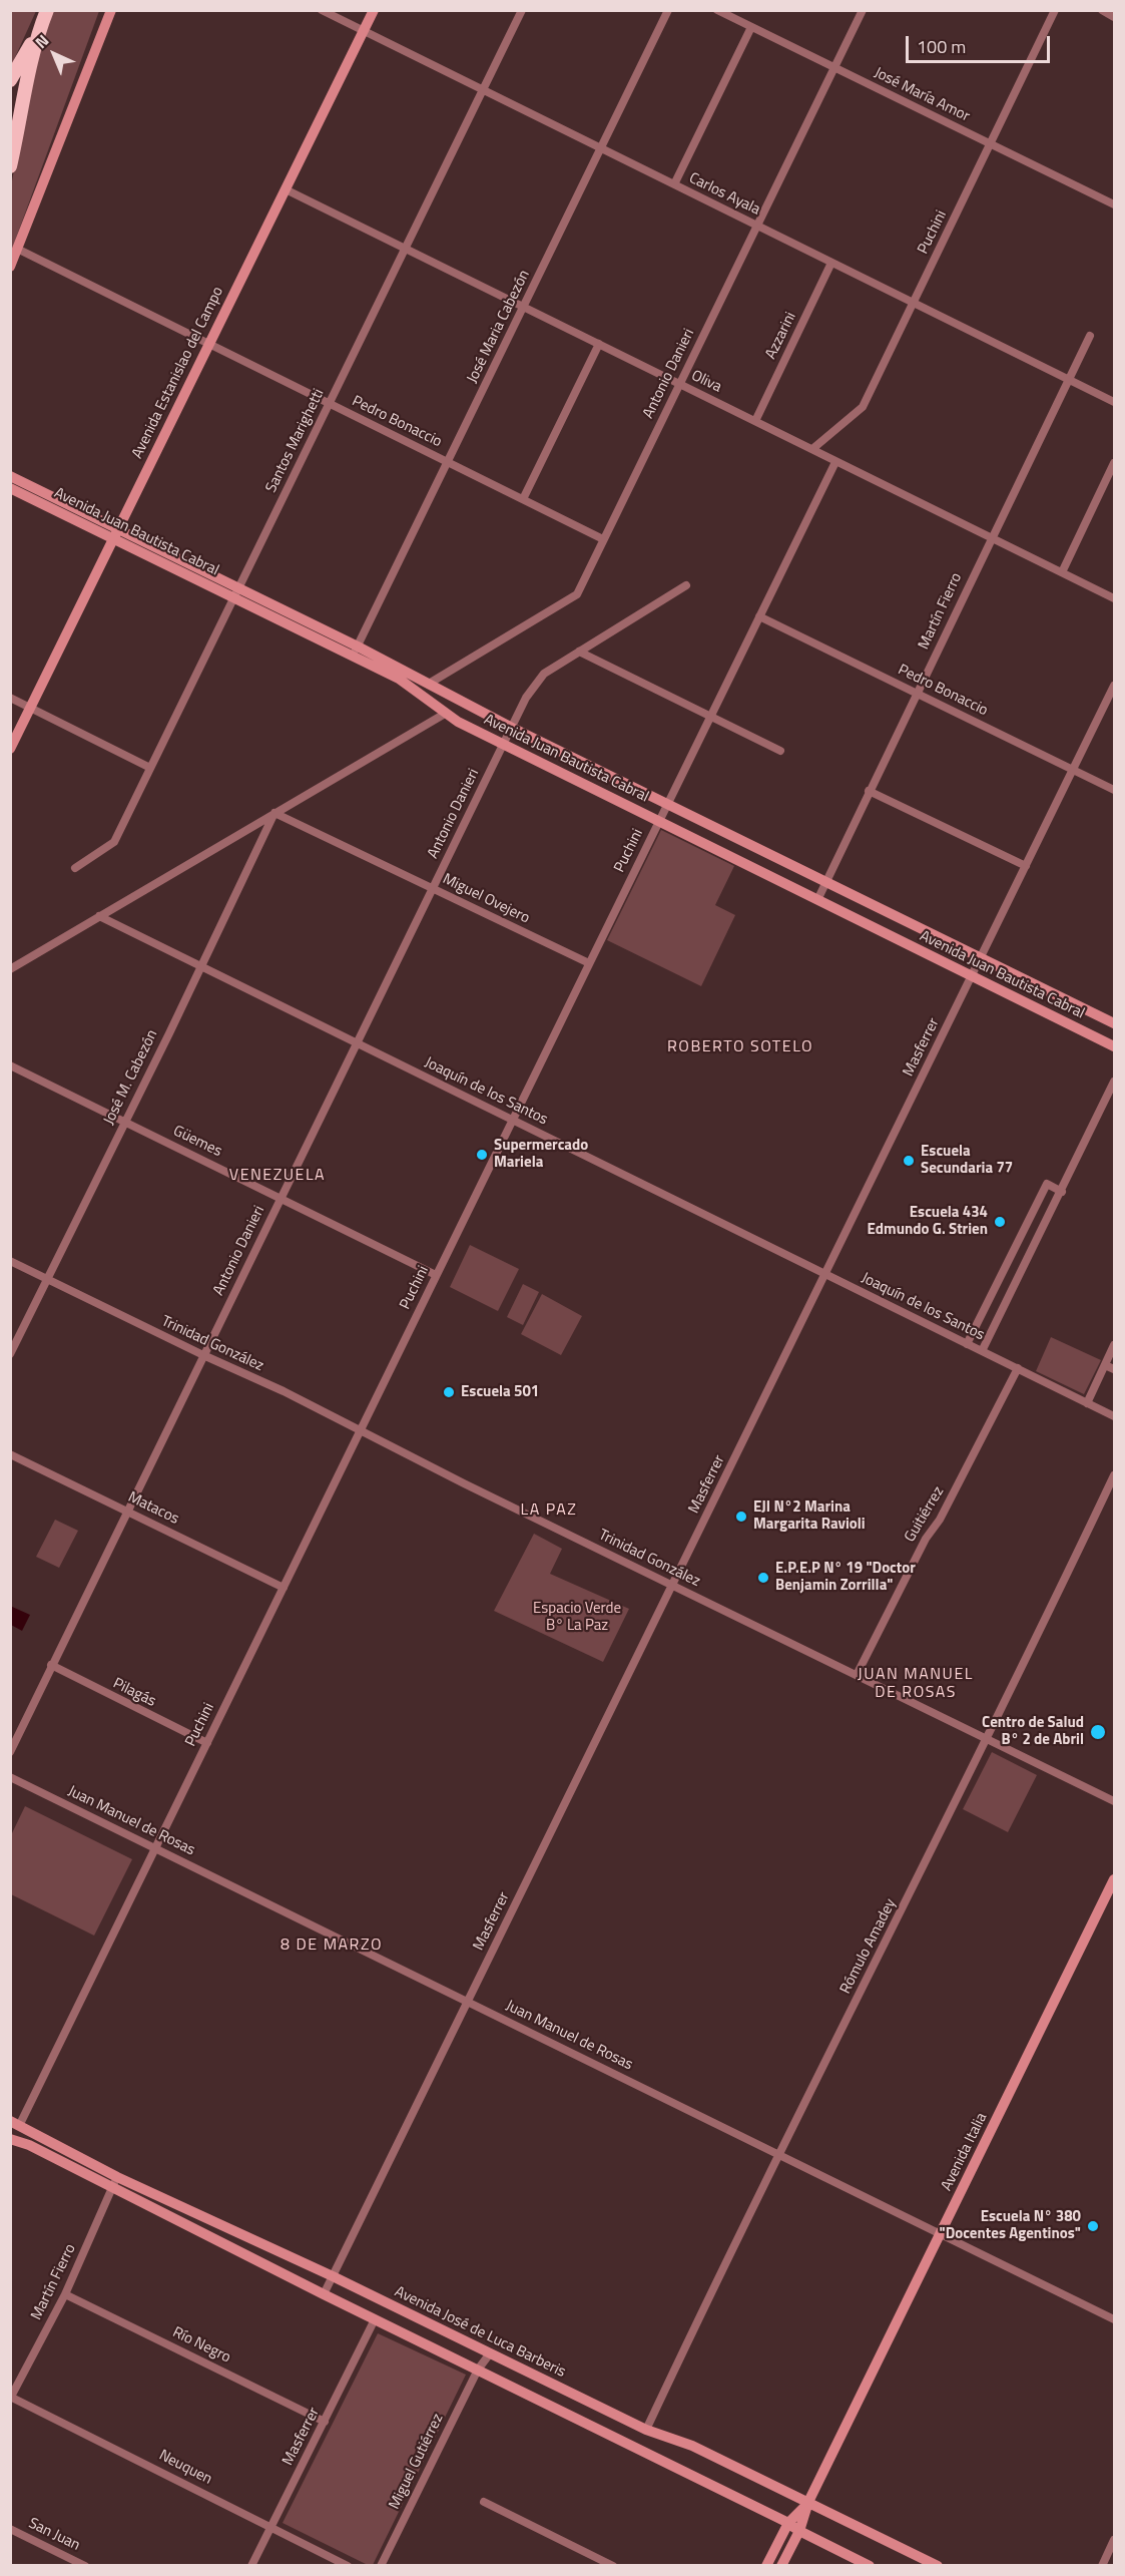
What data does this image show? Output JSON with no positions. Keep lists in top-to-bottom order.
{
  "streets": {
    "main road": [
      "Avenida Estanislao del Campo",
      "Avenida Juan Bautista Cabral",
      "Avenida Italia",
      "Avenida José de Luca Barberis"
    ],
    "street": [
      "José María Amor",
      "Carlos Ayala",
      "Puchini",
      "José Maria Cabezón",
      "Azzarini",
      "Antonio Danieri",
      "Oliva",
      "Pedro Bonaccio",
      "Santos Marighetti",
      "Martín Fierro",
      "Miguel Ovejero",
      "Masferrer",
      "José M. Cabezón",
      "Joaquín de los Santos",
      "Güemes",
      "Trinidad González",
      "Matacos",
      "Guitiérrez",
      "Pilagás",
      "Juan Manuel de Rosas",
      "Rómulo Amadey",
      "Río Negro",
      "Miguel Gutiérrez",
      "Neuquen",
      "San Juan"
    ]
  },
  "crossings": [
    ["José María Amor", "Puchini"],
    ["José María Amor", "Antonio Danieri"],
    ["Carlos Ayala", "Puchini"],
    ["Carlos Ayala", "José Maria Cabezón"],
    ["Carlos Ayala", "Azzarini"],
    ["Carlos Ayala", "Avenida Estanislao del Campo"],
    ["Carlos Ayala", "Antonio Danieri"],
    ["Carlos Ayala", "Santos Marighetti"],
    ["Carlos Ayala", "Martín Fierro"],
    ["Puchini", "Oliva"],
    ["Puchini", "Pedro Bonaccio"],
    ["Puchini", "Avenida Juan Bautista Cabral"],
    ["Puchini", "Miguel Ovejero"],
    ["Puchini", "Joaquín de los Santos"],
    ["Puchini", "Güemes"],
    ["Puchini", "Trinidad González"],
    ["Puchini", "Matacos"],
    ["Puchini", "Pilagás"],
    ["Puchini", "Juan Manuel de Rosas"],
    ["Puchini", "Avenida José de Luca Barberis"],
    ["José Maria Cabezón", "Oliva"],
    ["José Maria Cabezón", "Pedro Bonaccio"],
    ["José Maria Cabezón", "Avenida Juan Bautista Cabral"],
    ["Azzarini", "Oliva"],
    ["Avenida Estanislao del Campo", "Oliva"],
    ["Avenida Estanislao del Campo", "Pedro Bonaccio"],
    ["Avenida Estanislao del Campo", "Avenida Juan Bautista Cabral"],
    ["Antonio Danieri", "Oliva"],
    ["Antonio Danieri", "Pedro Bonaccio"],
    ["Antonio Danieri", "Avenida Juan Bautista Cabral"],
    ["Antonio Danieri", "Miguel Ovejero"],
    ["Antonio Danieri", "Joaquín de los Santos"],
    ["Antonio Danieri", "Güemes"],
    ["Antonio Danieri", "Trinidad González"],
    ["Antonio Danieri", "Matacos"],
    ["Antonio Danieri", "Pilagás"],
    ["Oliva", "Santos Marighetti"],
    ["Oliva", "Martín Fierro"],
    ["Pedro Bonaccio", "Santos Marighetti"],
    ["Pedro Bonaccio", "Martín Fierro"],
    ["Pedro Bonaccio", "Masferrer"],
    ["Santos Marighetti", "Avenida Juan Bautista Cabral"],
    ["Avenida Juan Bautista Cabral", "Martín Fierro"],
    ["Avenida Juan Bautista Cabral", "Masferrer"],
    ["Martín Fierro", "Avenida José de Luca Barberis"],
    ["Martín Fierro", "Río Negro"],
    ["Martín Fierro", "Neuquen"],
    ["Miguel Ovejero", "José M. Cabezón"],
    ["Masferrer", "Joaquín de los Santos"],
    ["Masferrer", "Trinidad González"],
    ["Masferrer", "Juan Manuel de Rosas"],
    ["Masferrer", "Avenida José de Luca Barberis"],
    ["Masferrer", "Río Negro"],
    ["Masferrer", "Neuquen"],
    ["José M. Cabezón", "Joaquín de los Santos"],
    ["José M. Cabezón", "Güemes"],
    ["José M. Cabezón", "Trinidad González"],
    ["Joaquín de los Santos", "Guitiérrez"],
    ["Trinidad González", "Guitiérrez"],
    ["Trinidad González", "Rómulo Amadey"],
    ["Juan Manuel de Rosas", "Rómulo Amadey"],
    ["Juan Manuel de Rosas", "Avenida Italia"],
    ["Rómulo Amadey", "Avenida José de Luca Barberis"],
    ["Avenida Italia", "Avenida José de Luca Barberis"],
    ["Avenida José de Luca Barberis", "Miguel Gutiérrez"]
  ],
  "districts": [
    "ROBERTO SOTELO",
    "VENEZUELA",
    "LA PAZ",
    "JUAN MANUEL DE ROSAS",
    "8 DE MARZO"
  ],
  "parks": ["Espacio Verde B° La Paz"],
  "places": [
    "Supermercado Mariela",
    "Escuela Secundaria 77",
    "Escuela 434 Edmundo G. Strien",
    "Escuela 501",
    "EJI N°2 Marina Margarita Ravioli",
    "E.P.E.P N° 19 \"Doctor Benjamin Zorrilla\"",
    "Centro de Salud B° 2 de Abril",
    "Escuela N° 380 \"Docentes Agentinos\""
  ],
  "scale_bar": "100 m",
  "north": "top left"
}
